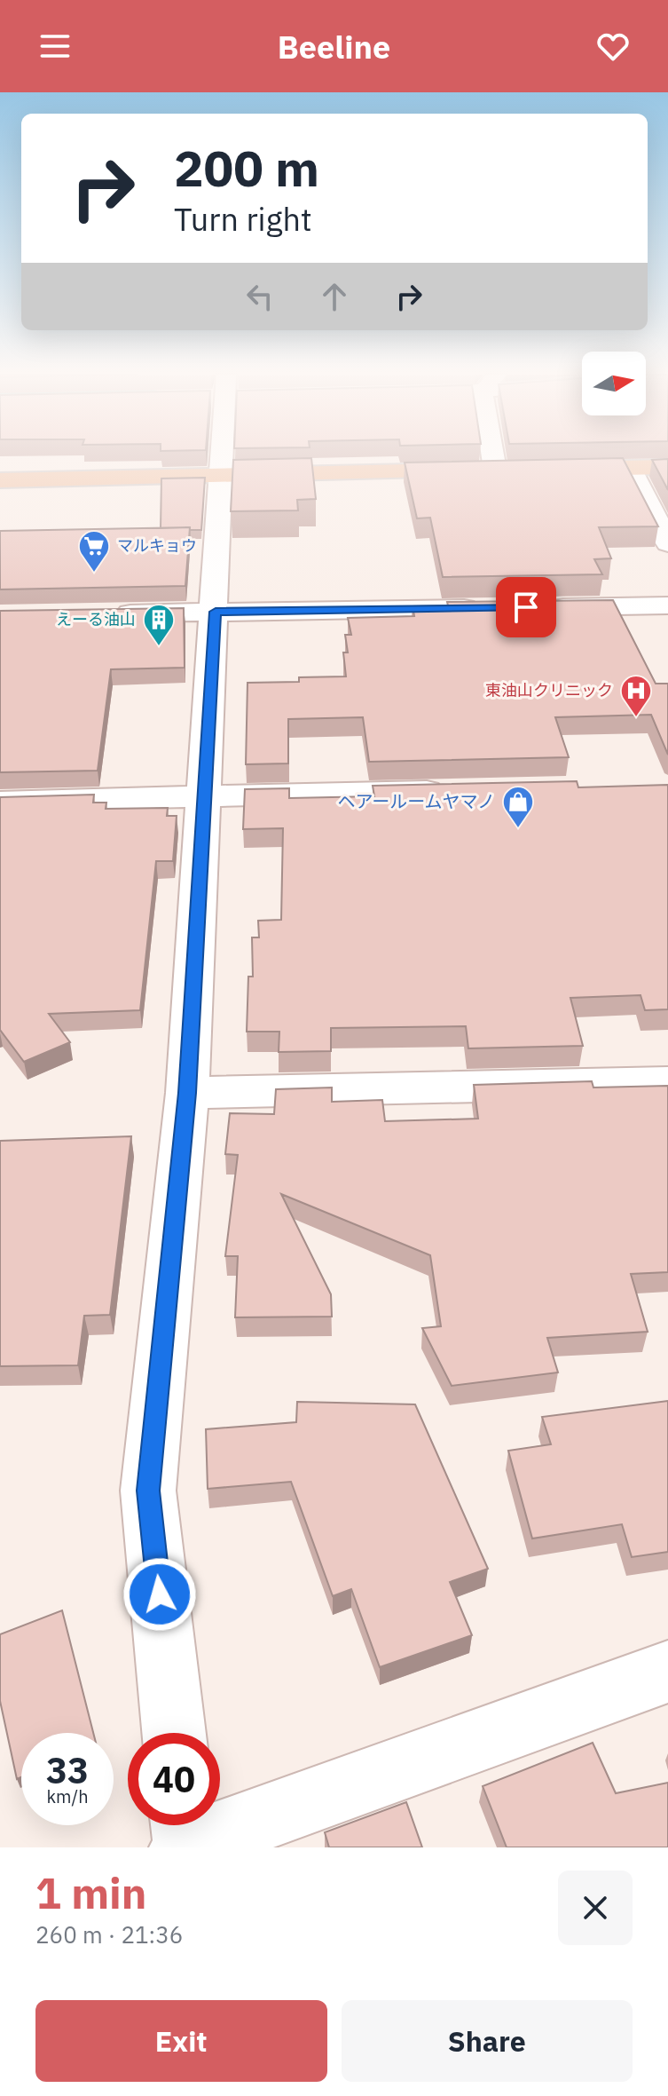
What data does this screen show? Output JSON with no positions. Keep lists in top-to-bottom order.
{
  "places": {
    "supermarket": ["マルキョウ"],
    "building": ["えーる油山"],
    "hospital": ["東油山クリニック"],
    "shop": ["ヘアールームヤマノ"]
  },
  "north": "right",
  "page": {
    "header": "Beeline",
    "turn": ["200 m", "Turn right"],
    "speed": "33 km/h",
    "limit": "40",
    "heading": ["1 min", "260 m · 21:36"],
    "buttons": ["Exit", "Share"]
  }
}
